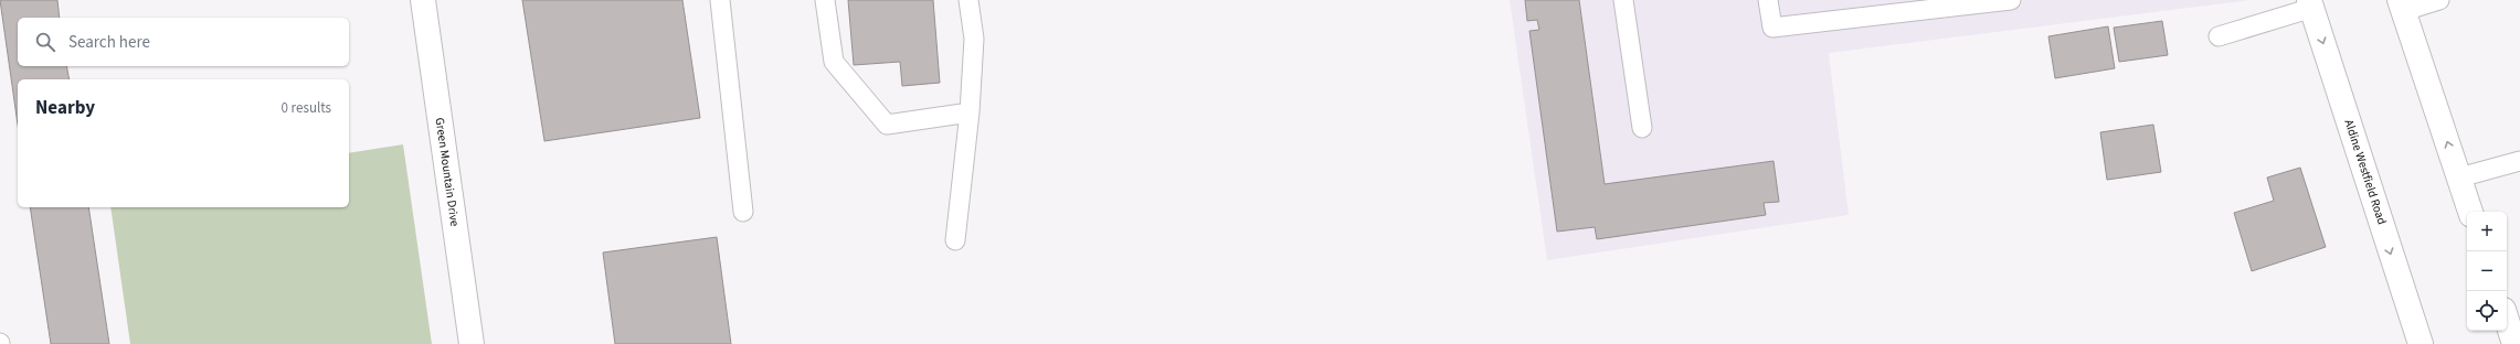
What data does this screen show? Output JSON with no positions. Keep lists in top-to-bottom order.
{
  "streets": {
    "main road": ["Green Mountain Drive", "Aldine Westfield Road"]
  },
  "page": {
    "search": "Search here",
    "heading": ["Nearby", "0 results"],
    "map_buttons": ["+", "−"]
  }
}
